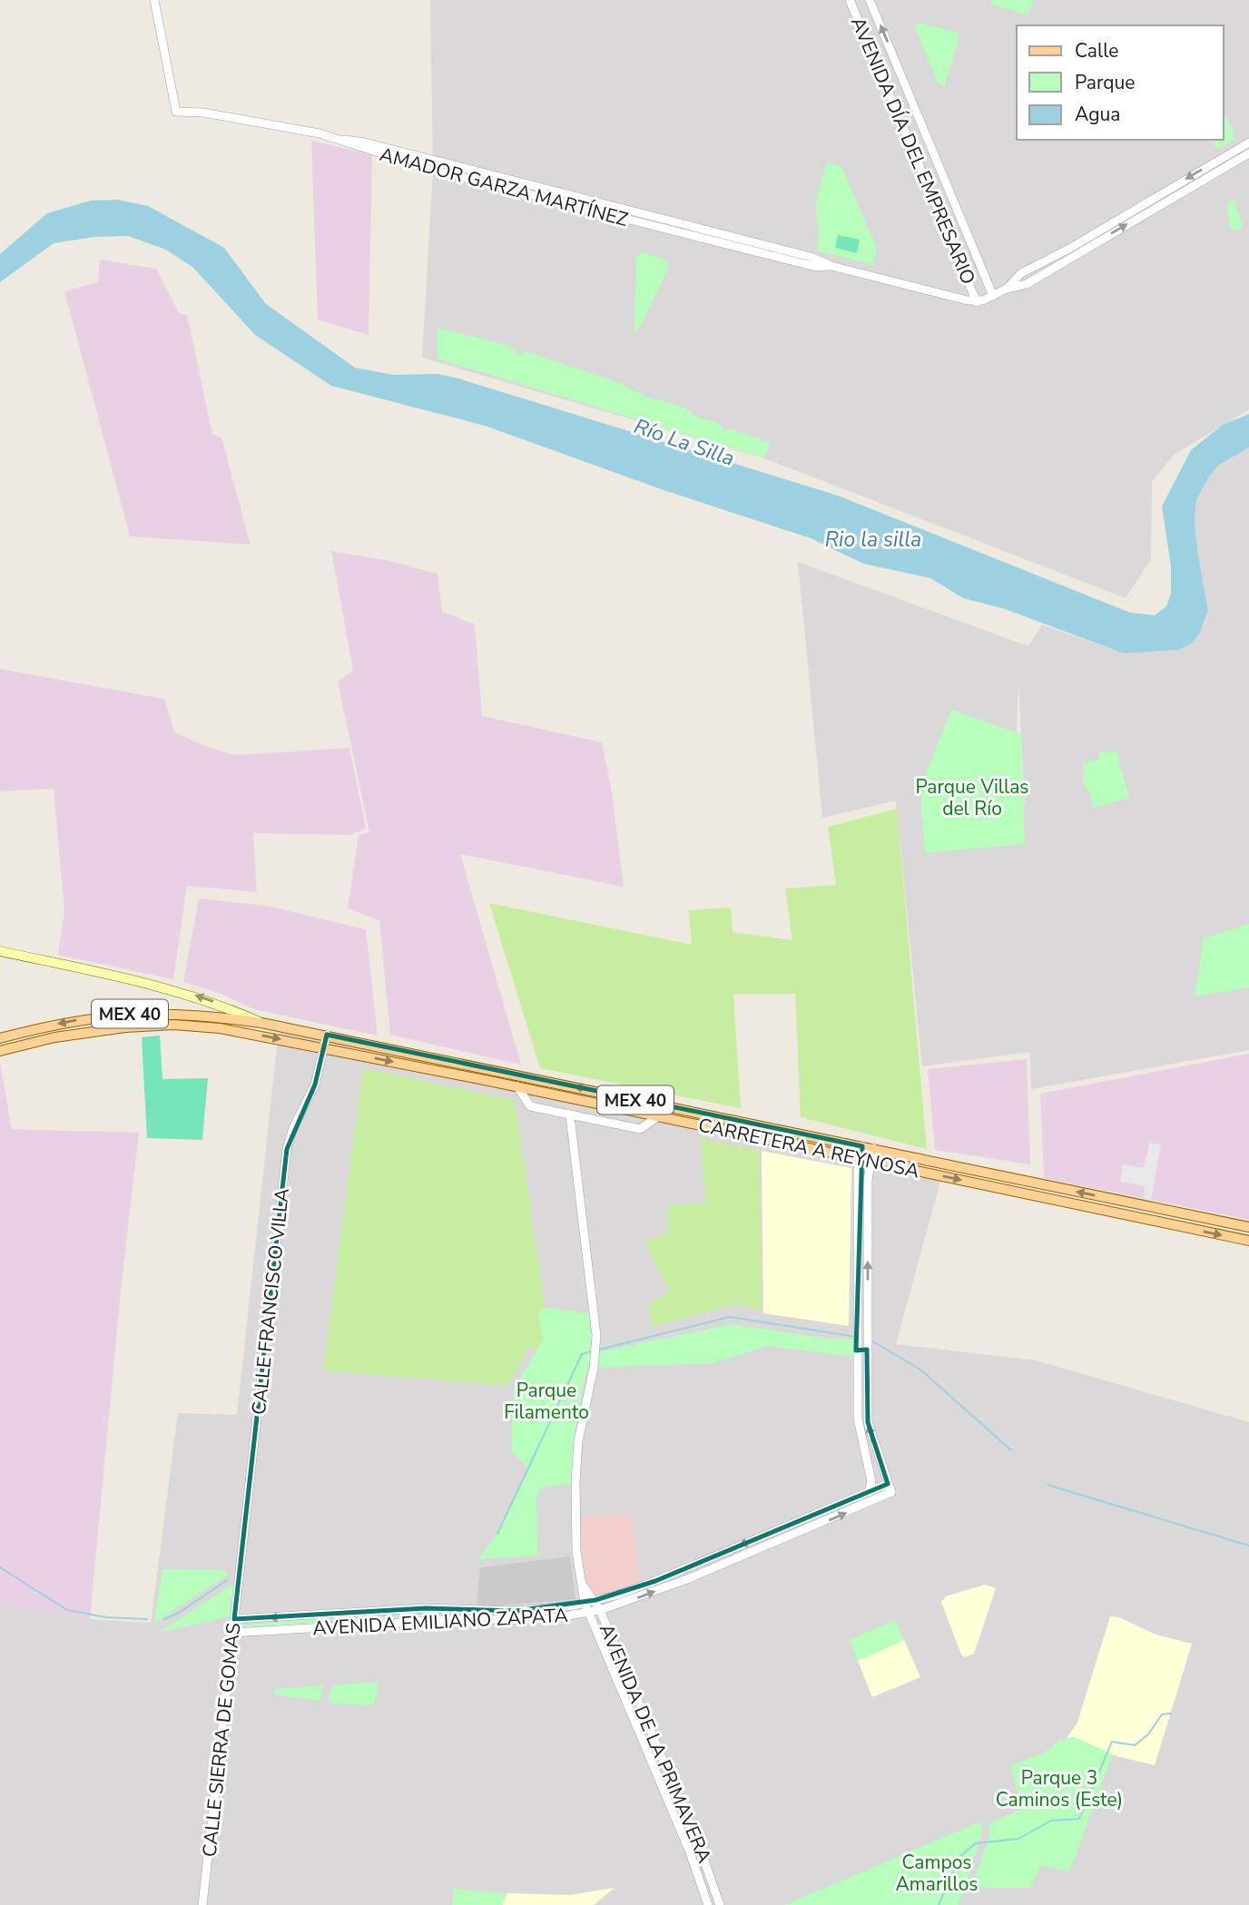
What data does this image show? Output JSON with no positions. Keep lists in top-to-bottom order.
{
  "streets": {
    "main road": ["MEX 40", "CARRETERA A REYNOSA"],
    "street": [
      "AVENIDA DÍA DEL EMPRESARIO",
      "AMADOR GARZA MARTÍNEZ",
      "CALLE FRANCISCO VILLA",
      "AVENIDA EMILIANO ZAPATA",
      "CALLE SIERRA DE GOMAS",
      "AVENIDA DE LA PRIMAVERA"
    ]
  },
  "crossings": [
    ["AVENIDA DÍA DEL EMPRESARIO", "AMADOR GARZA MARTÍNEZ"],
    ["MEX 40", "CARRETERA A REYNOSA"],
    ["CARRETERA A REYNOSA", "CALLE FRANCISCO VILLA"],
    ["CALLE FRANCISCO VILLA", "CALLE SIERRA DE GOMAS"],
    ["AVENIDA EMILIANO ZAPATA", "CALLE SIERRA DE GOMAS"],
    ["AVENIDA EMILIANO ZAPATA", "AVENIDA DE LA PRIMAVERA"]
  ],
  "water": ["Río La Silla", "Rio la silla"],
  "parks": [
    "Parque Villas del Río",
    "Parque Filamento",
    "Parque 3 Caminos (Este)",
    "Campos Amarillos"
  ],
  "legend": ["Calle", "Parque", "Agua"]
}
